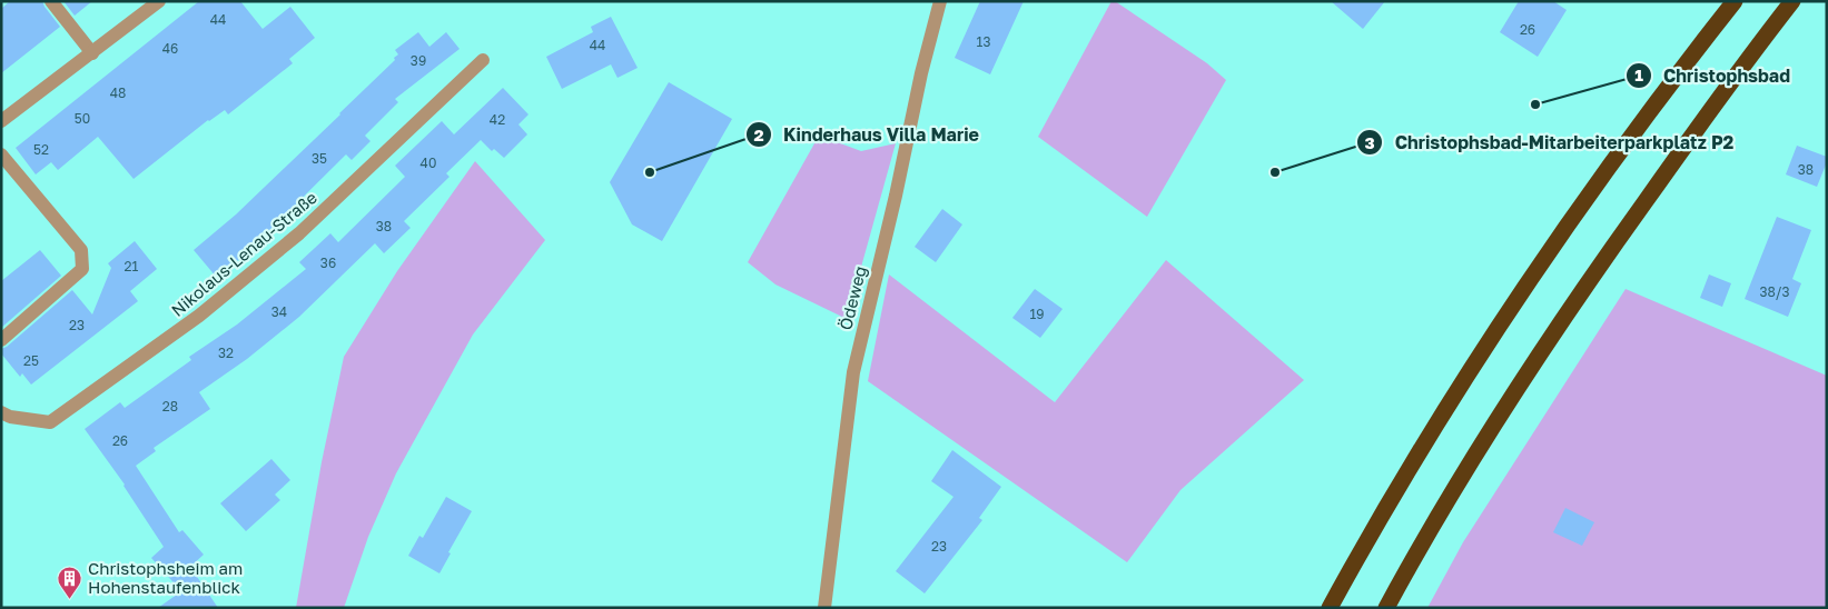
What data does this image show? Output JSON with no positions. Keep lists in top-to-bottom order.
{
  "streets": {
    "street": ["Nikolaus-Lenau-Straße", "Ödeweg"]
  },
  "places": {
    "other": ["Christophsbad", "Kinderhaus Villa Marie", "Christophsbad-Mitarbeiterparkplatz P2"],
    "building": ["Christophsheim am Hohenstaufenblick"]
  },
  "house_numbers": [
    "44",
    "26",
    "13",
    "44",
    "46",
    "39",
    "48",
    "50",
    "42",
    "52",
    "35",
    "40",
    "38",
    "38",
    "36",
    "21",
    "38/3",
    "34",
    "19",
    "23",
    "32",
    "25",
    "28",
    "26",
    "23"
  ]
}
